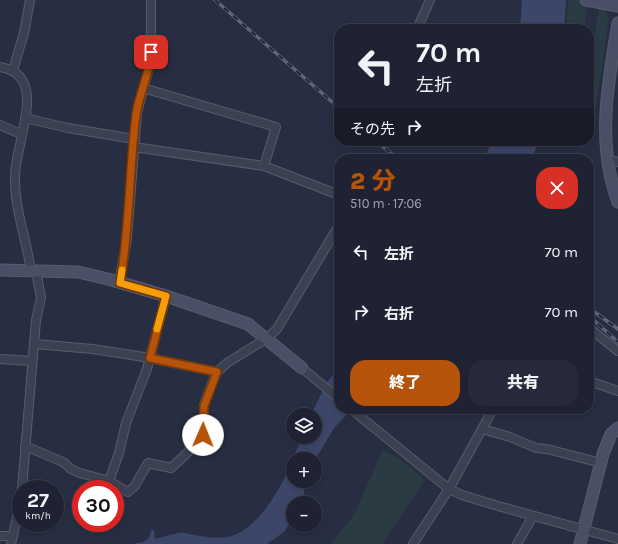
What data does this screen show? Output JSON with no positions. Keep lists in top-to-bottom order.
{
  "page": {
    "turn": ["70 m", "左折"],
    "then": "その先",
    "heading": ["2 分", "510 m · 17:06"],
    "list": [
      {
        "name": "左折",
        "value": "70 m"
      },
      {
        "name": "右折",
        "value": "70 m"
      }
    ],
    "buttons": ["終了", "共有"],
    "map_buttons": ["+", "−"],
    "speed": "27 km/h",
    "limit": "30"
  }
}
